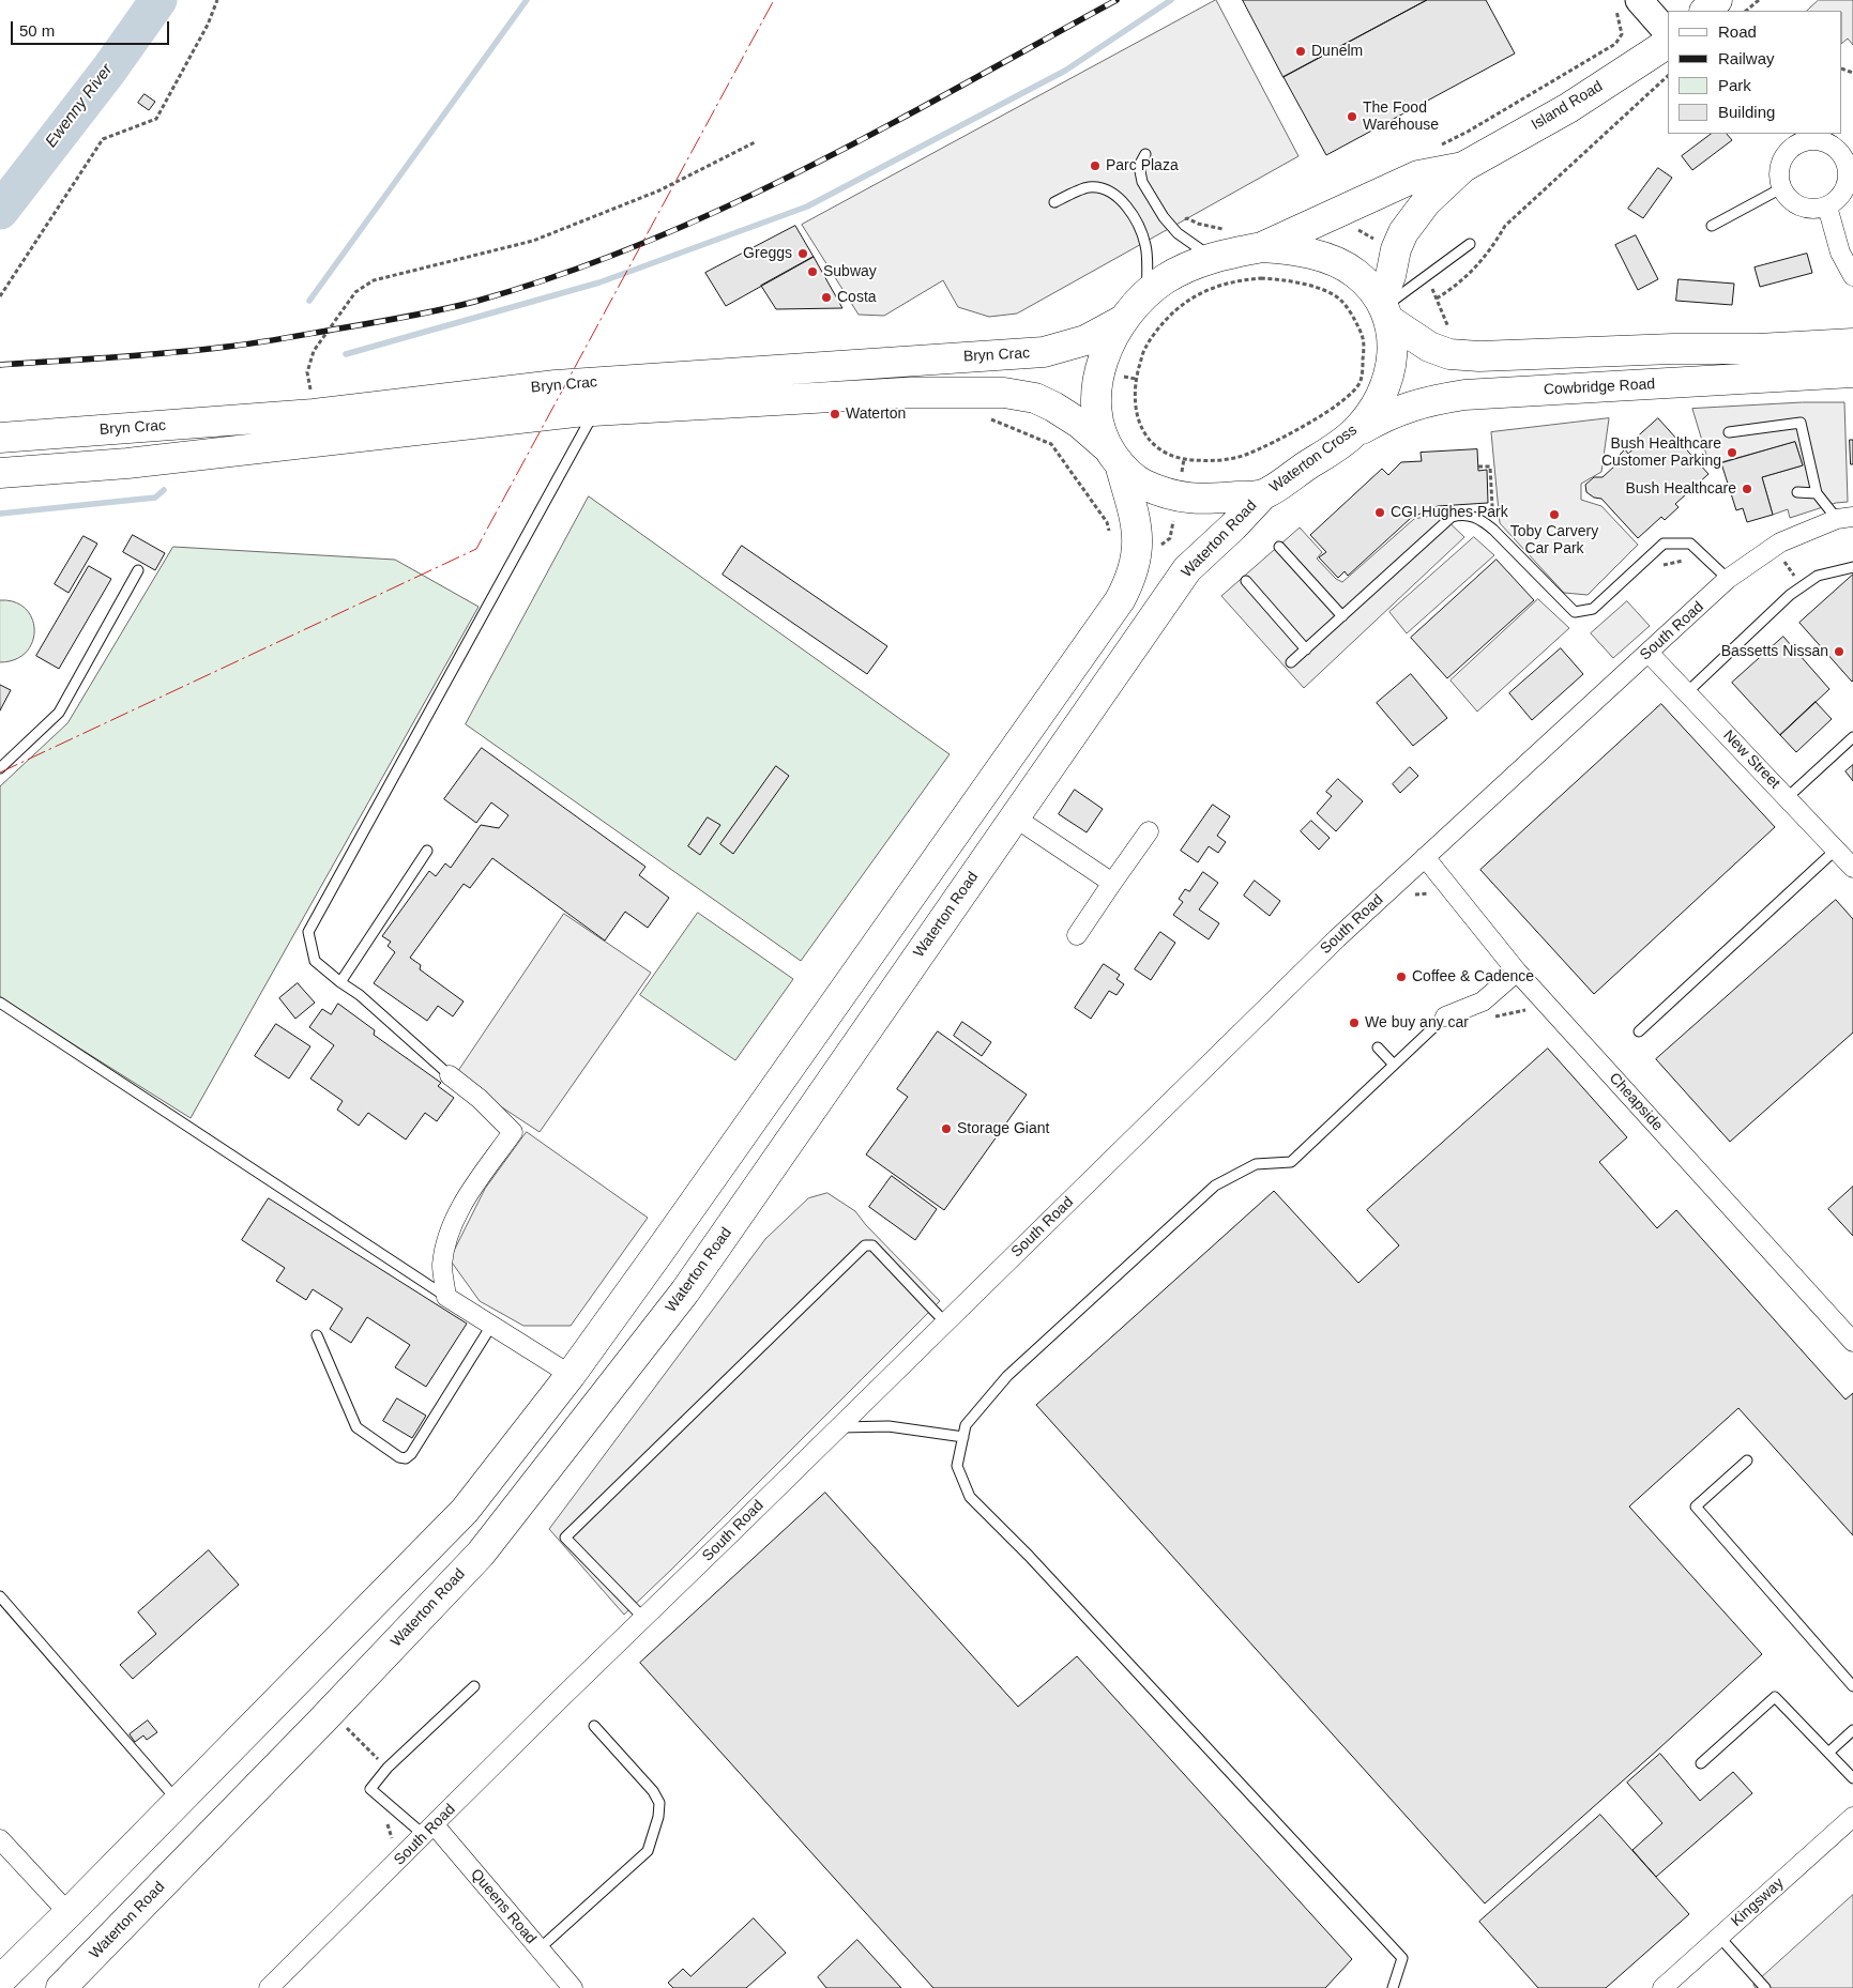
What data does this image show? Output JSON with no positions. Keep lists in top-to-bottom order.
{
  "streets": {
    "main road": [
      "Island Road",
      "Bryn Crac",
      "Cowbridge Road",
      "Waterton Cross",
      "Waterton Road"
    ],
    "street": [
      "South Road",
      "New Street",
      "Cheapside",
      "Kingsway",
      "Queens Road"
    ]
  },
  "crossings": [
    ["Bryn Crac", "Waterton Cross"],
    ["Cowbridge Road", "Waterton Cross"],
    ["Waterton Cross", "Waterton Road"],
    ["South Road", "New Street"],
    ["South Road", "Cheapside"],
    ["South Road", "Queens Road"]
  ],
  "water": ["Ewenny River"],
  "places": [
    "Dunelm",
    "The Food Warehouse",
    "Parc Plaza",
    "Greggs",
    "Subway",
    "Costa",
    "Waterton",
    "Bush Healthcare Customer Parking",
    "Bush Healthcare",
    "CGI Hughes Park",
    "Toby Carvery Car Park",
    "Bassetts Nissan",
    "Coffee & Cadence",
    "We buy any car",
    "Storage Giant"
  ],
  "legend": [
    "Road",
    "Railway",
    "Park",
    "Building"
  ],
  "scale_bar": "50 m"
}
